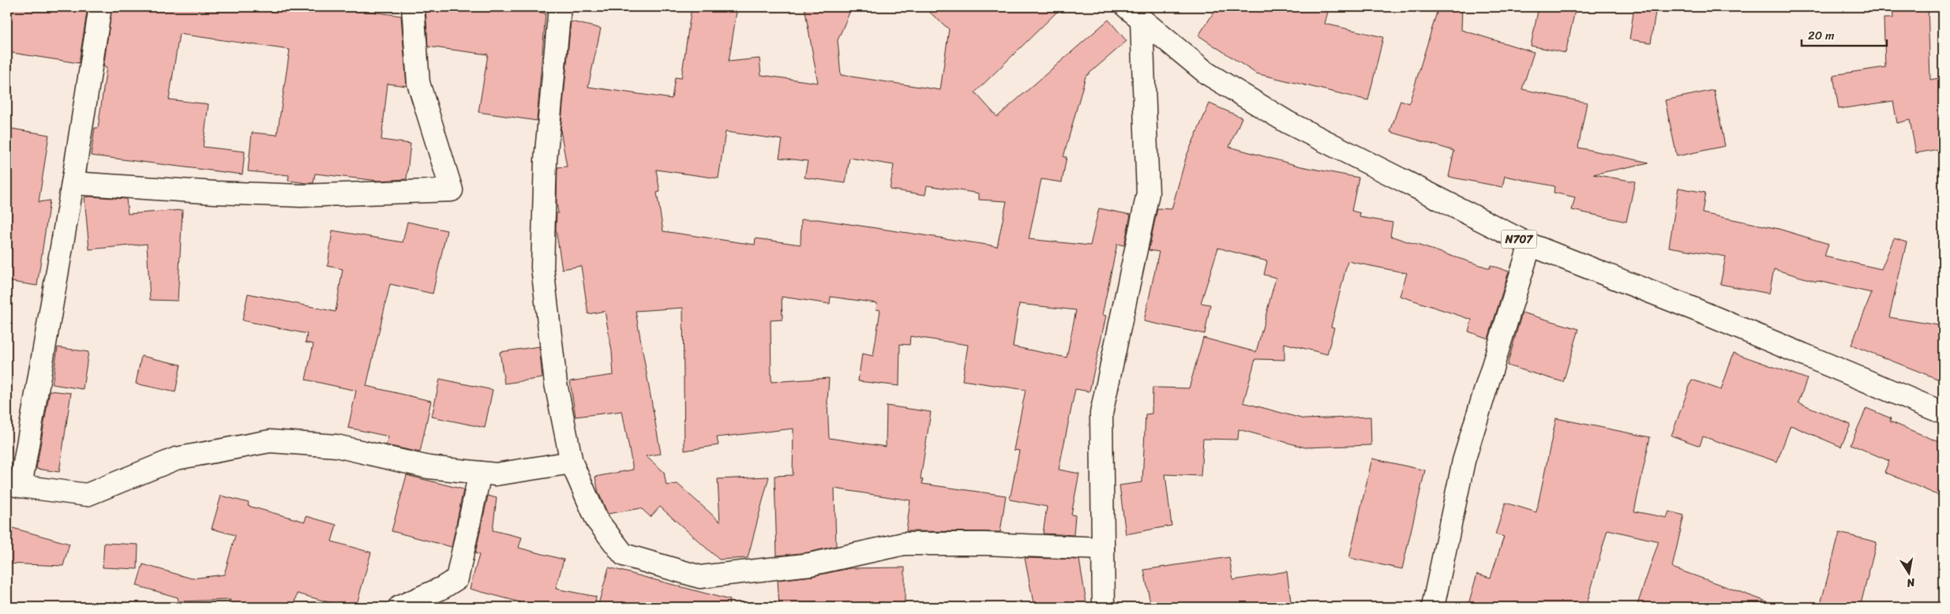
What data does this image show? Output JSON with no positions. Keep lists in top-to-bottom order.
{
  "streets": {
    "main road": ["N707"]
  },
  "scale_bar": "20 m",
  "north": "bottom"
}
